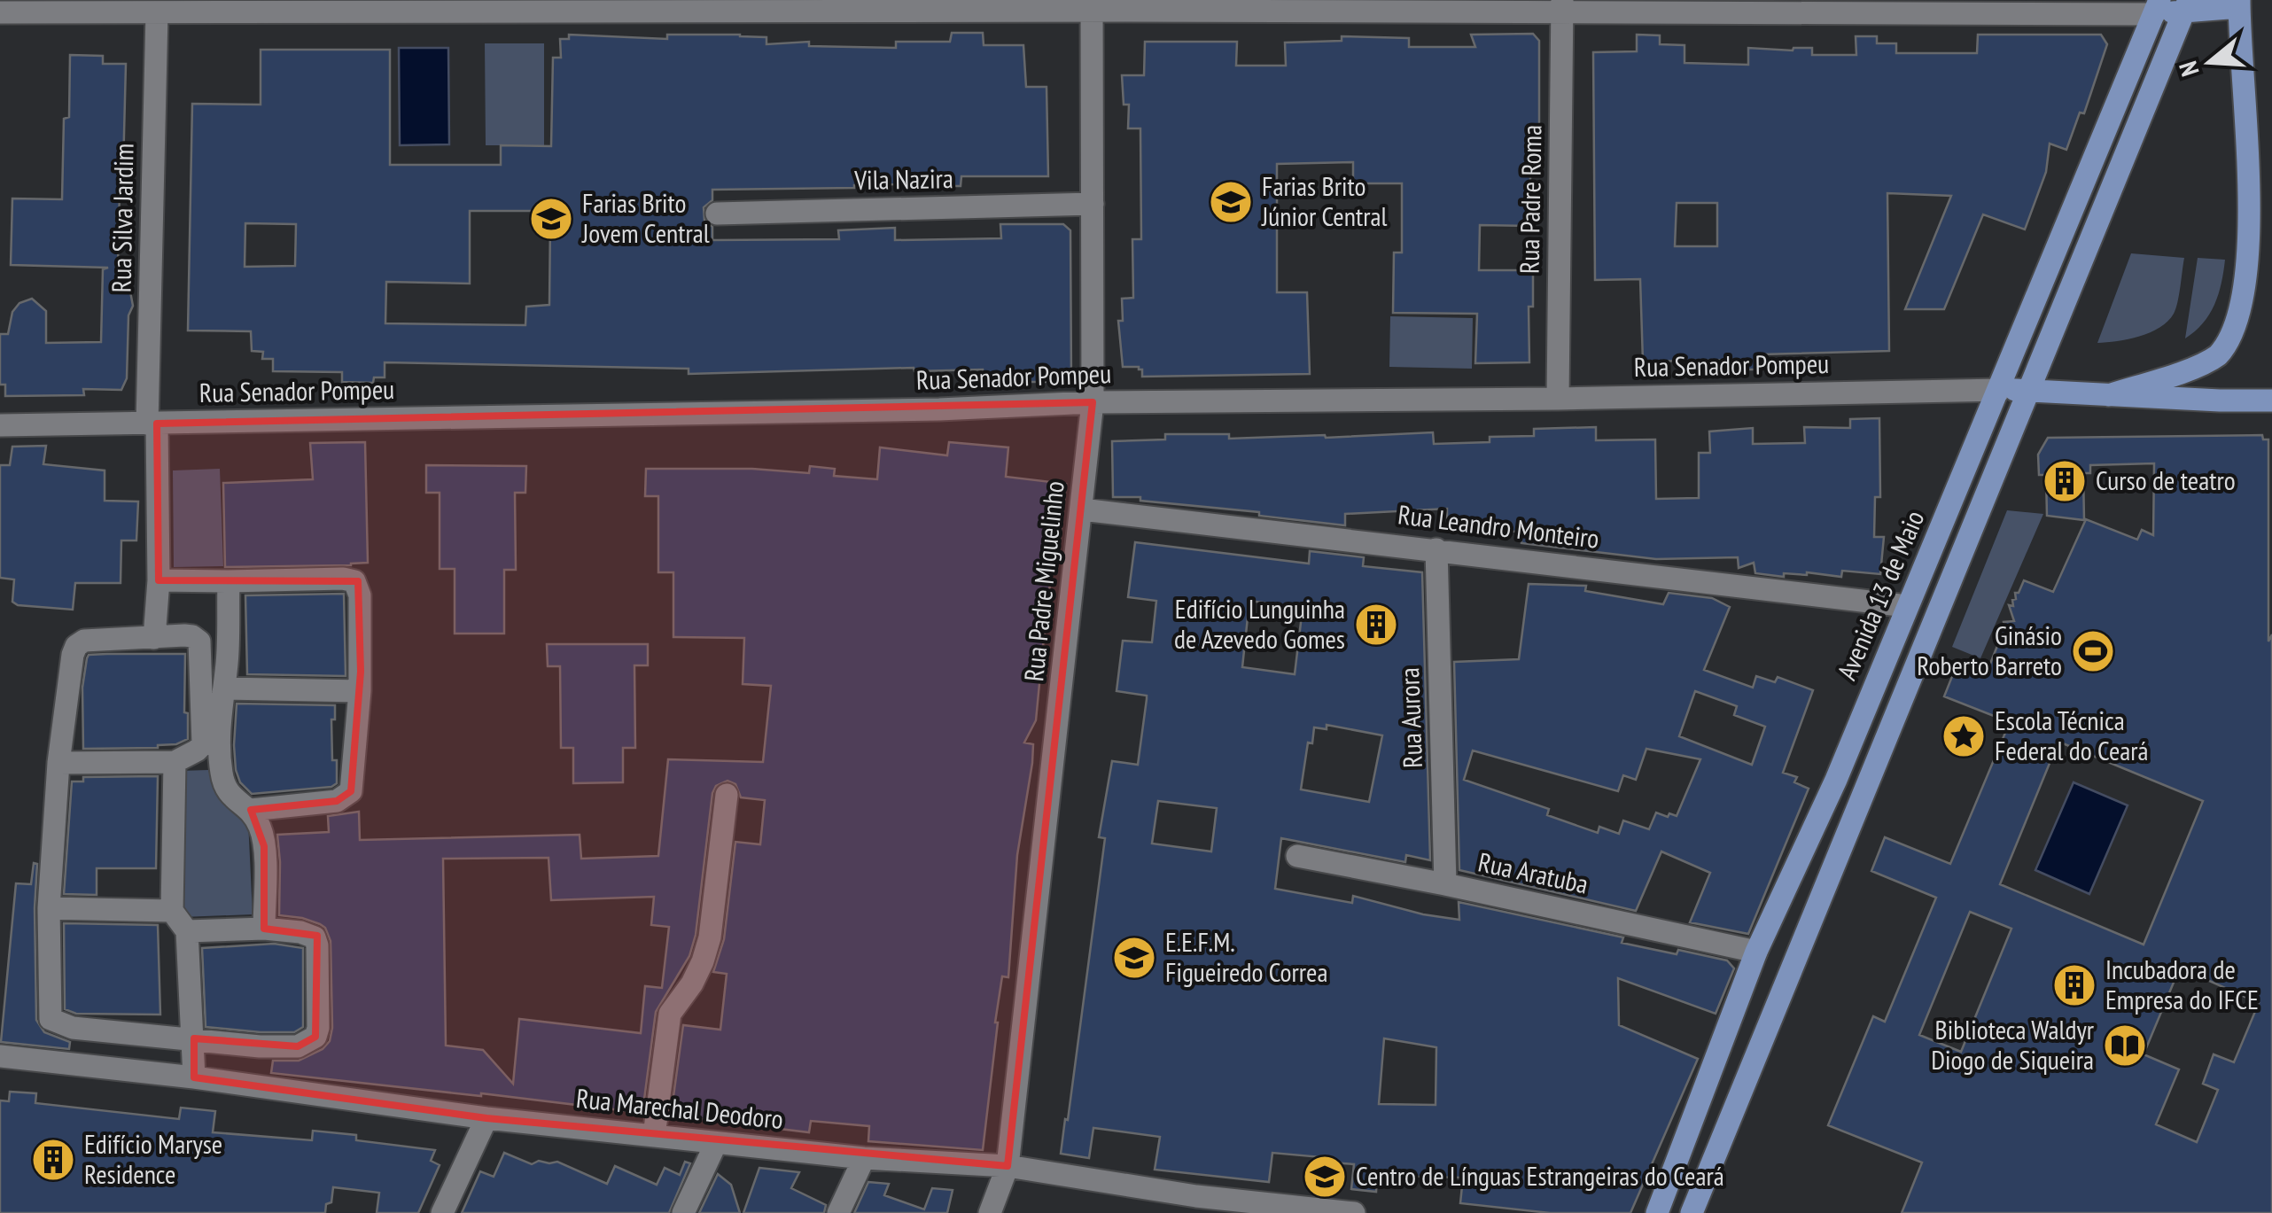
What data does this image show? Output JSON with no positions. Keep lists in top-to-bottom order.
{
  "streets": {
    "main road": ["Rua Senador Pompeu", "Avenida 13 de Maio"],
    "street": [
      "Vila Nazira",
      "Rua Padre Roma",
      "Rua Silva Jardim",
      "Rua Leandro Monteiro",
      "Rua Padre Miguelinho",
      "Rua Aurora",
      "Rua Aratuba",
      "Rua Marechal Deodoro"
    ]
  },
  "crossings": [
    ["Vila Nazira", "Rua Padre Miguelinho"],
    ["Rua Padre Roma", "Rua Senador Pompeu"],
    ["Rua Silva Jardim", "Rua Senador Pompeu"],
    ["Rua Senador Pompeu", "Rua Padre Miguelinho"],
    ["Rua Senador Pompeu", "Avenida 13 de Maio"],
    ["Rua Leandro Monteiro", "Rua Padre Miguelinho"],
    ["Rua Leandro Monteiro", "Avenida 13 de Maio"],
    ["Rua Leandro Monteiro", "Rua Aurora"],
    ["Rua Padre Miguelinho", "Rua Marechal Deodoro"],
    ["Avenida 13 de Maio", "Rua Aratuba"],
    ["Rua Aurora", "Rua Aratuba"]
  ],
  "places": {
    "school or university": [
      "Farias Brito Júnior Central",
      "Farias Brito Jovem Central",
      "E.E.F.M. Figueiredo Correa",
      "Centro de Línguas Estrangeiras do Ceará"
    ],
    "building": [
      "Curso de teatro",
      "Edifício Lunguinha de Azevedo Gomes",
      "Incubadora de Empresa do IFCE",
      "Edifício Maryse Residence"
    ],
    "sports": ["Ginásio Roberto Barreto"],
    "place": ["Escola Técnica Federal do Ceará"],
    "library": ["Biblioteca Waldyr Diogo de Siqueira"]
  },
  "north": "left"
}
